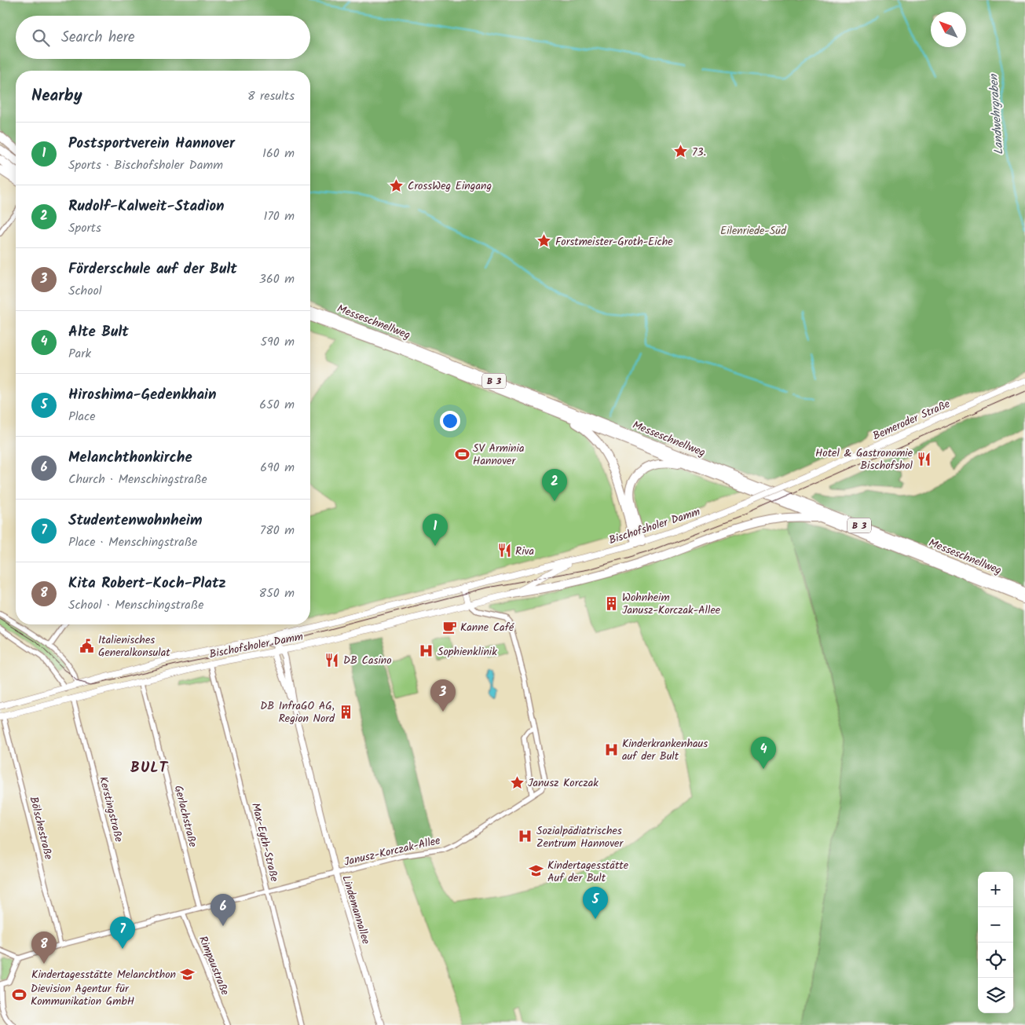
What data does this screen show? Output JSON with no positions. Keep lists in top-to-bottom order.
{
  "streets": {
    "highway": ["Messeschnellweg", "B 3"],
    "main road": ["Bemeroder Straße", "Bischofsholer Damm"],
    "street": [
      "Kerstingstraße",
      "Gerlachstraße",
      "Bölschestraße",
      "Max-Eyth-Straße",
      "Janusz-Korczak-Allee",
      "Lindemannallee",
      "Rimpaustraße"
    ]
  },
  "crossings": [
    ["Bemeroder Straße", "Bischofsholer Damm"],
    ["Bischofsholer Damm", "Kerstingstraße"],
    ["Bischofsholer Damm", "Gerlachstraße"],
    ["Bischofsholer Damm", "Bölschestraße"],
    ["Bischofsholer Damm", "Max-Eyth-Straße"],
    ["Bischofsholer Damm", "Janusz-Korczak-Allee"],
    ["Bischofsholer Damm", "Lindemannallee"],
    ["Kerstingstraße", "Janusz-Korczak-Allee"],
    ["Gerlachstraße", "Janusz-Korczak-Allee"],
    ["Bölschestraße", "Janusz-Korczak-Allee"],
    ["Max-Eyth-Straße", "Janusz-Korczak-Allee"],
    ["Janusz-Korczak-Allee", "Lindemannallee"],
    ["Janusz-Korczak-Allee", "Rimpaustraße"]
  ],
  "districts": ["BULT"],
  "water": ["Landwehrgraben"],
  "parks": ["Eilenriede-Süd"],
  "places": {
    "place": [
      "73.",
      "CrossWeg Eingang",
      "Forstmeister-Groth-Eiche",
      "Janusz Korczak"
    ],
    "sports": ["SV Arminia Hannover", "Dievision Agentur für Kommunikation GmbH"],
    "restaurant": ["Hotel & Gastronomie Bischofshol", "Riva", "DB Casino"],
    "building": ["Wohnheim Janusz-Korczak-Allee", "DB InfraGO AG, Region Nord"],
    "cafe": ["Kanne Café"],
    "public building": ["Italienisches Generalkonsulat"],
    "hospital": ["Sophienklinik", "Kinderkrankenhaus auf der Bult", "Sozialpädiatrisches Zentrum Hannover"],
    "school or university": ["Kindertagesstätte Auf der Bult", "Kindertagesstätte Melanchthon"]
  },
  "north": "top left",
  "page": {
    "search": "Search here",
    "heading": ["Nearby", "8 results"],
    "list": [
      {
        "mark": "1",
        "name": "Postsportverein Hannover",
        "note": "Sports · Bischofsholer Damm",
        "value": "160 m"
      },
      {
        "mark": "2",
        "name": "Rudolf-Kalweit-Stadion",
        "note": "Sports",
        "value": "170 m"
      },
      {
        "mark": "3",
        "name": "Förderschule auf der Bult",
        "note": "School",
        "value": "360 m"
      },
      {
        "mark": "4",
        "name": "Alte Bult",
        "note": "Park",
        "value": "590 m"
      },
      {
        "mark": "5",
        "name": "Hiroshima-Gedenkhain",
        "note": "Place",
        "value": "650 m"
      },
      {
        "mark": "6",
        "name": "Melanchthonkirche",
        "note": "Church · Menschingstraße",
        "value": "690 m"
      },
      {
        "mark": "7",
        "name": "Studentenwohnheim",
        "note": "Place · Menschingstraße",
        "value": "780 m"
      },
      {
        "mark": "8",
        "name": "Kita Robert-Koch-Platz",
        "note": "School · Menschingstraße",
        "value": "850 m"
      }
    ],
    "pins": [
      "2",
      "1",
      "3",
      "4",
      "5",
      "6",
      "7",
      "8"
    ],
    "map_buttons": ["+", "−"]
  }
}
